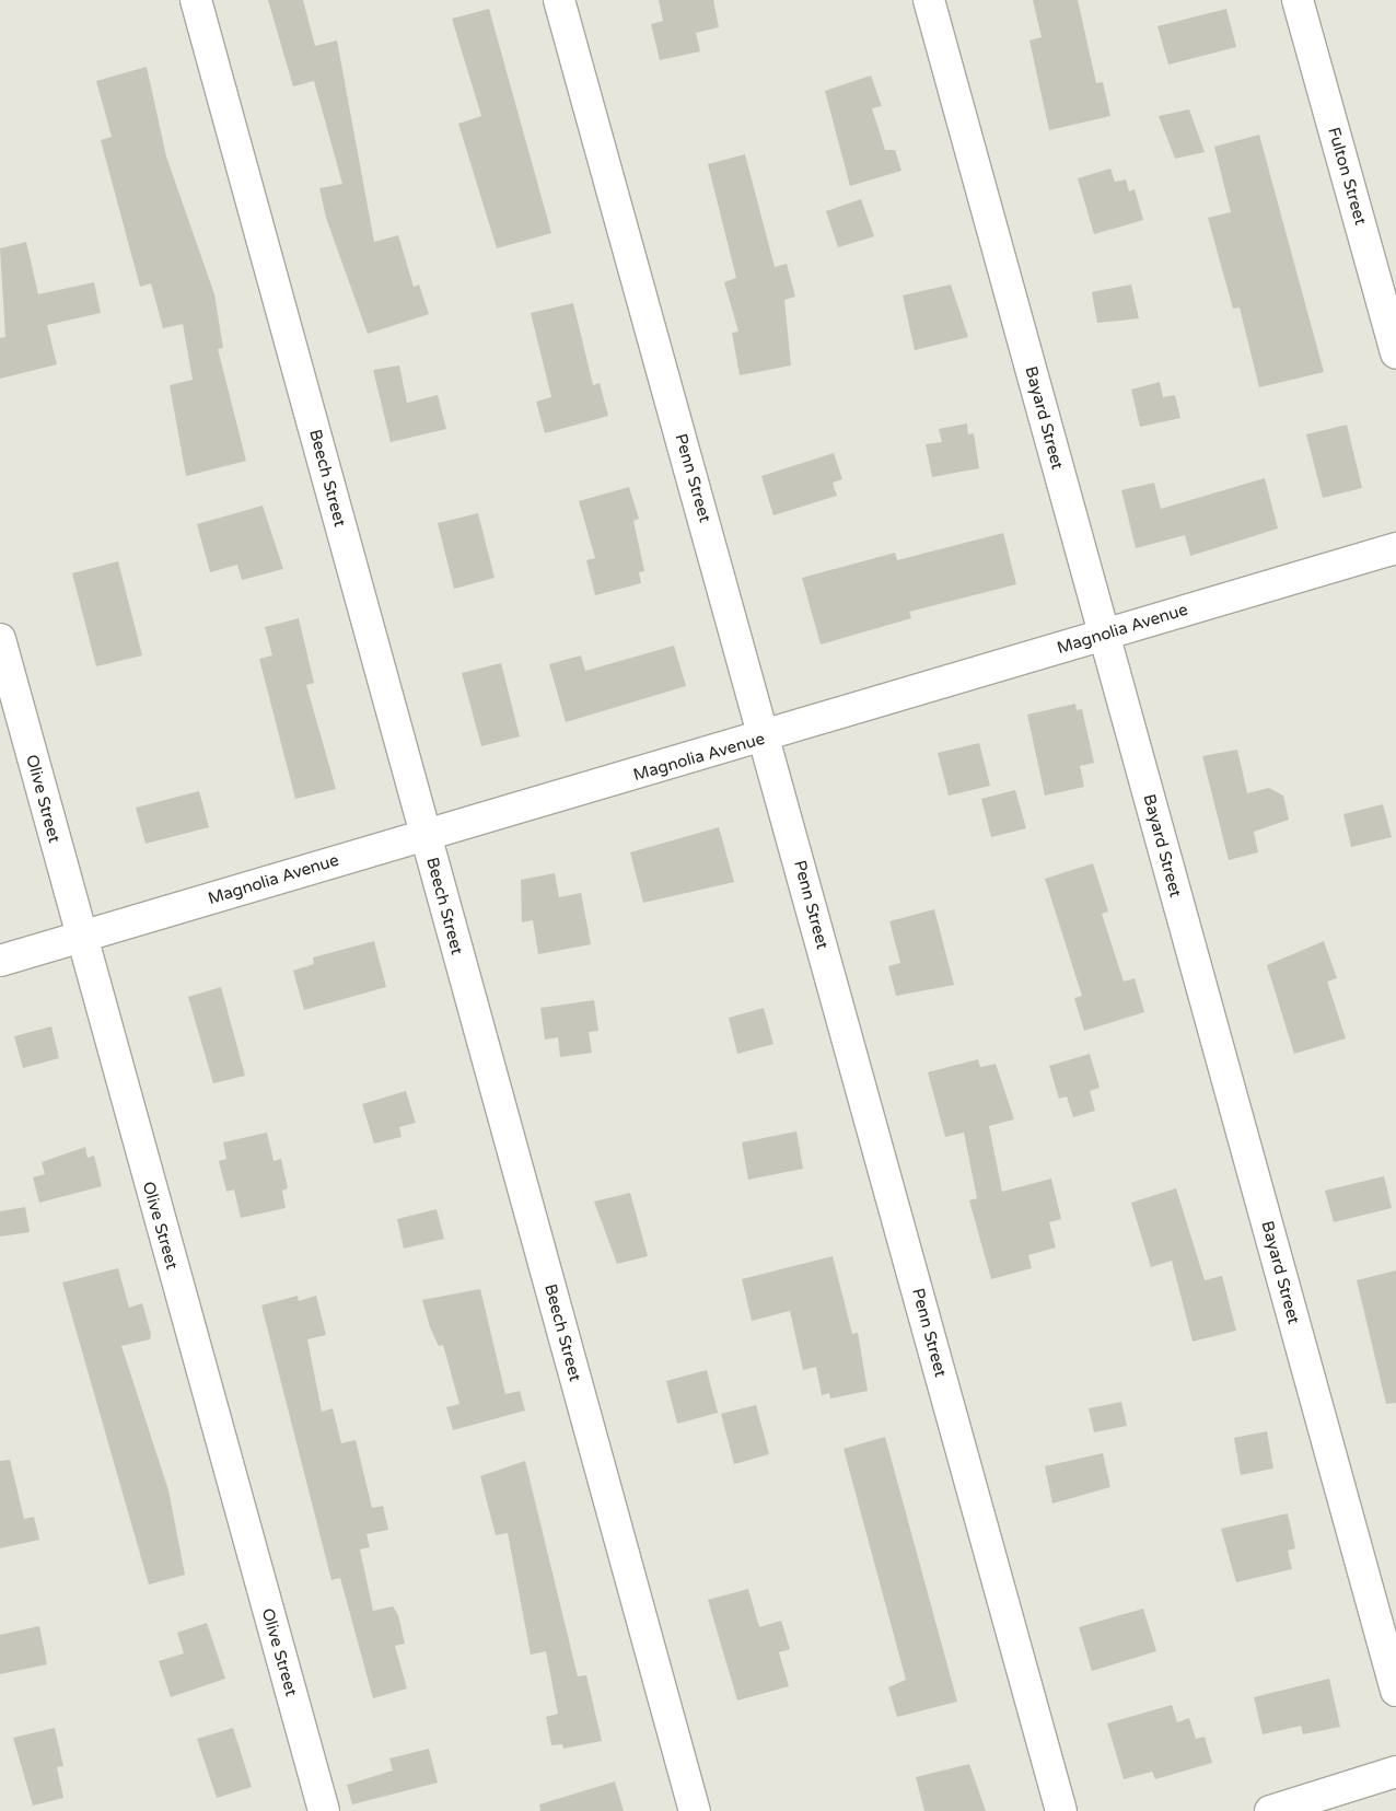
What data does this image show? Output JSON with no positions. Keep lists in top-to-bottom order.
{
  "streets": {
    "street": [
      "Fulton Street",
      "Bayard Street",
      "Beech Street",
      "Penn Street",
      "Magnolia Avenue",
      "Olive Street"
    ]
  },
  "crossings": [
    ["Bayard Street", "Magnolia Avenue"],
    ["Beech Street", "Magnolia Avenue"],
    ["Penn Street", "Magnolia Avenue"],
    ["Magnolia Avenue", "Olive Street"]
  ]
}
